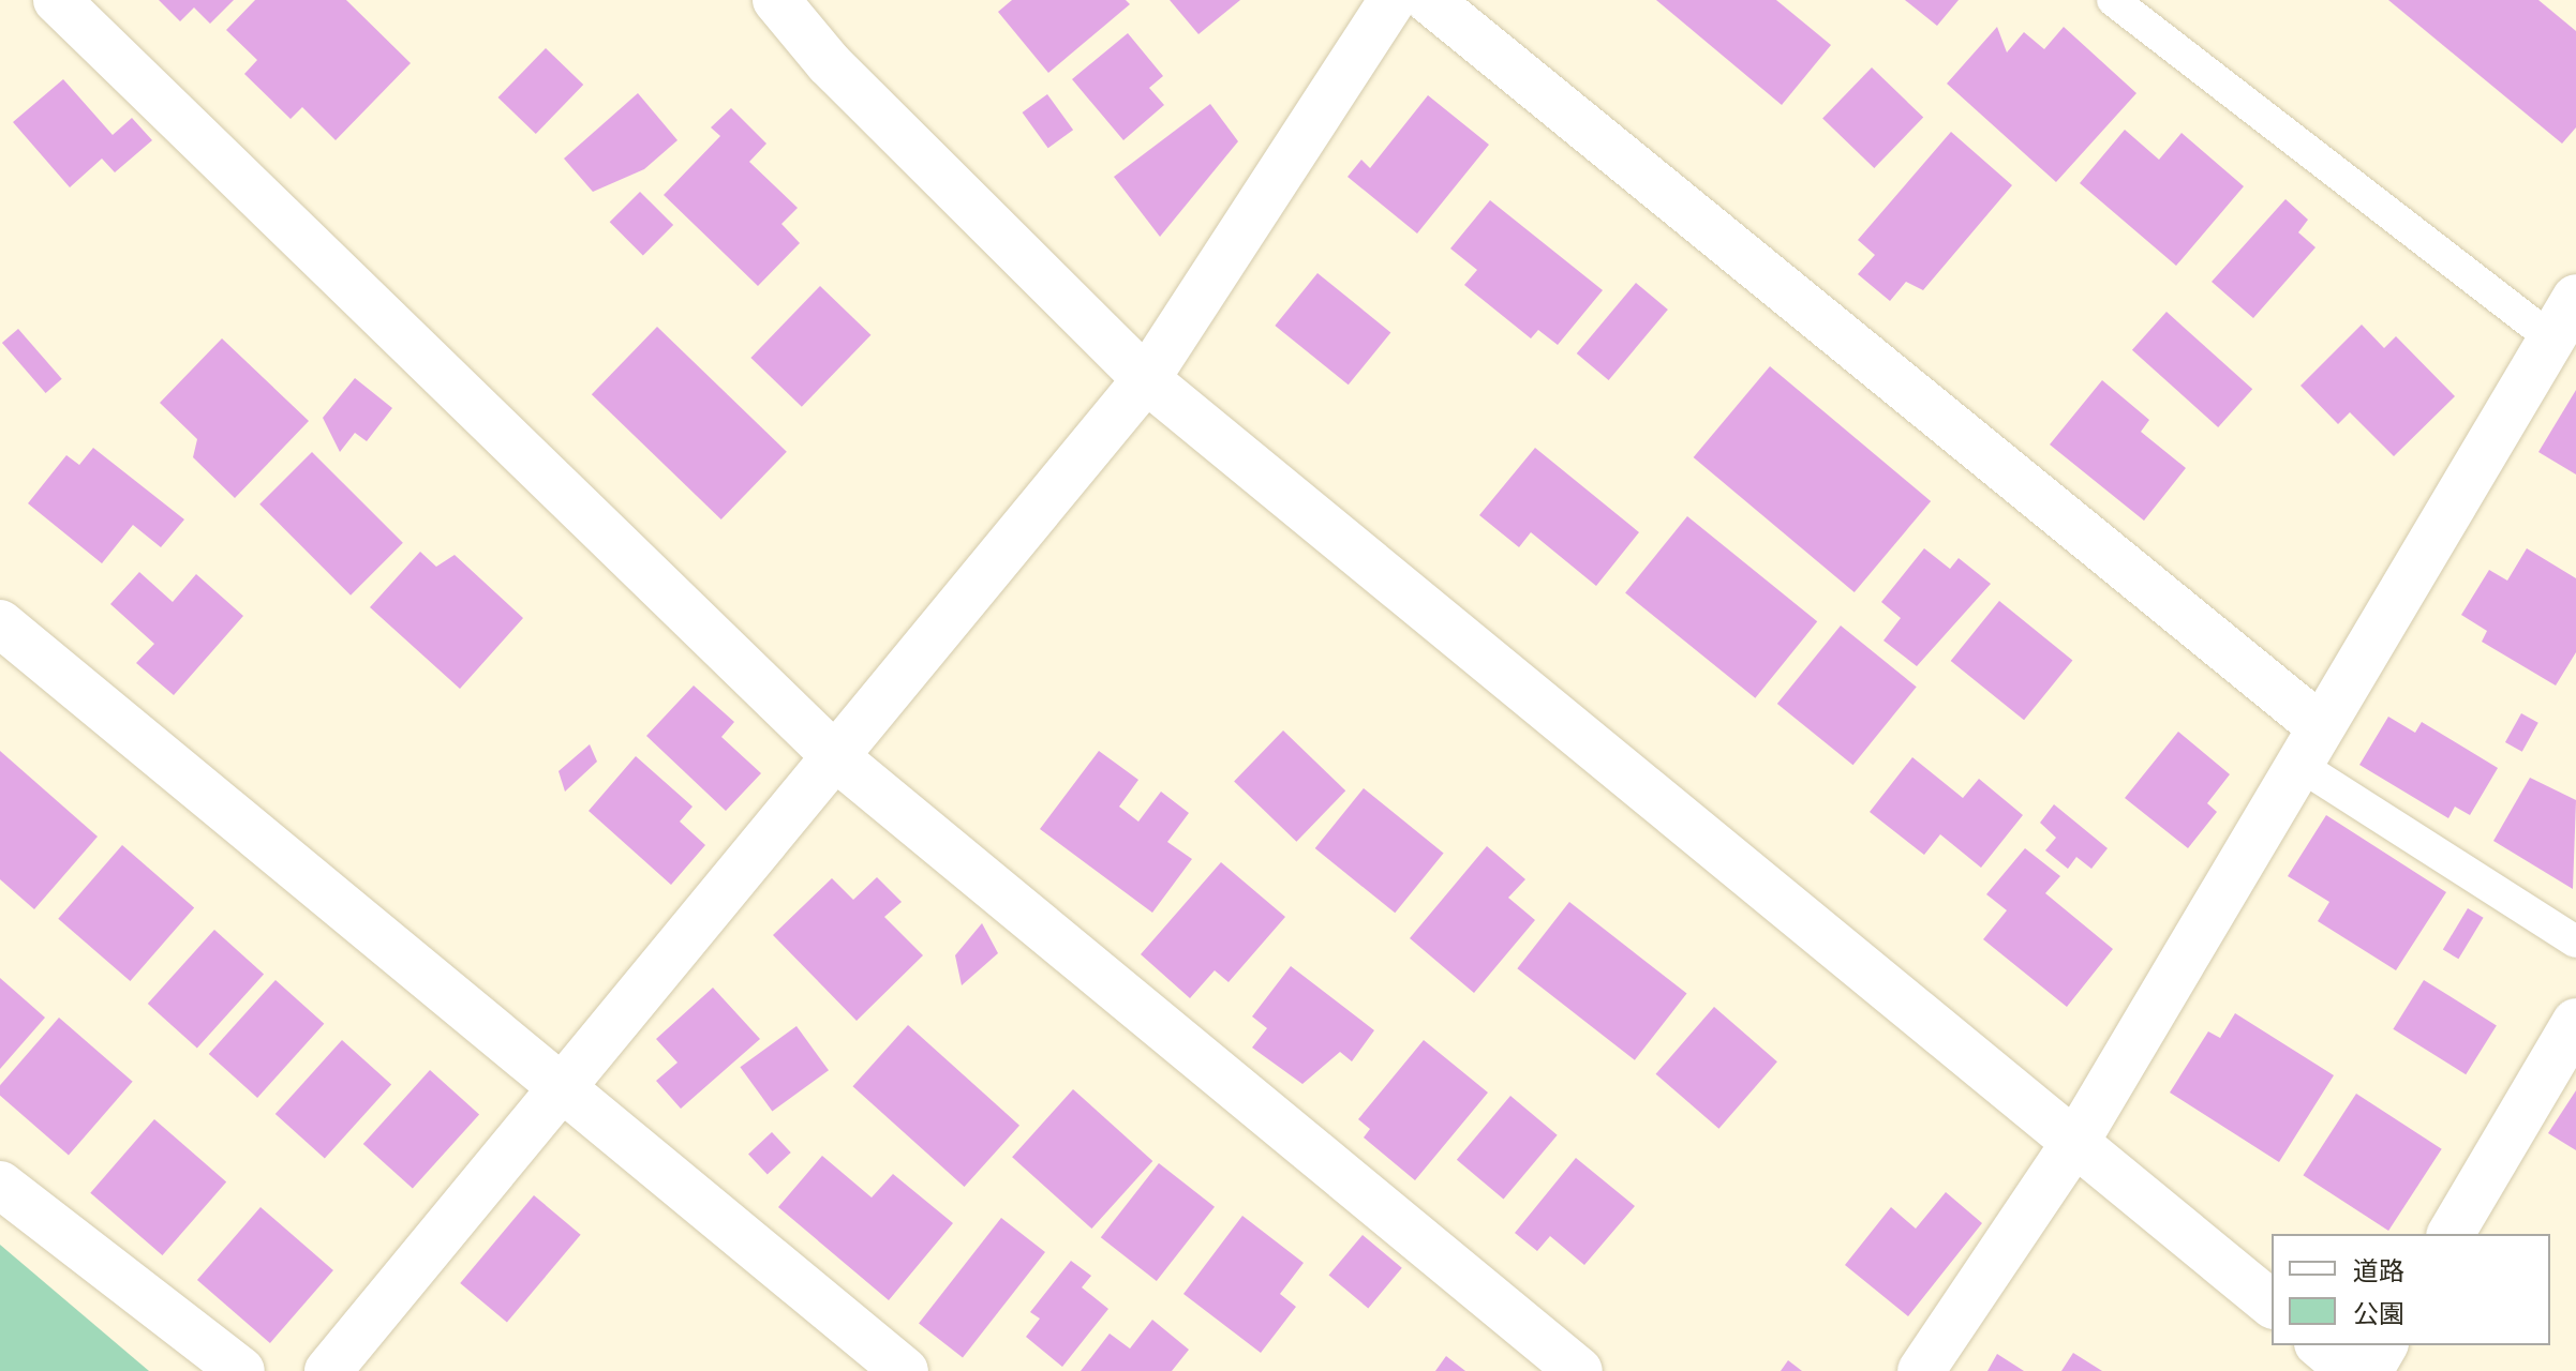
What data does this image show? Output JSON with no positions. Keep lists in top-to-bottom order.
{
  "legend": ["道路", "公園"]
}
